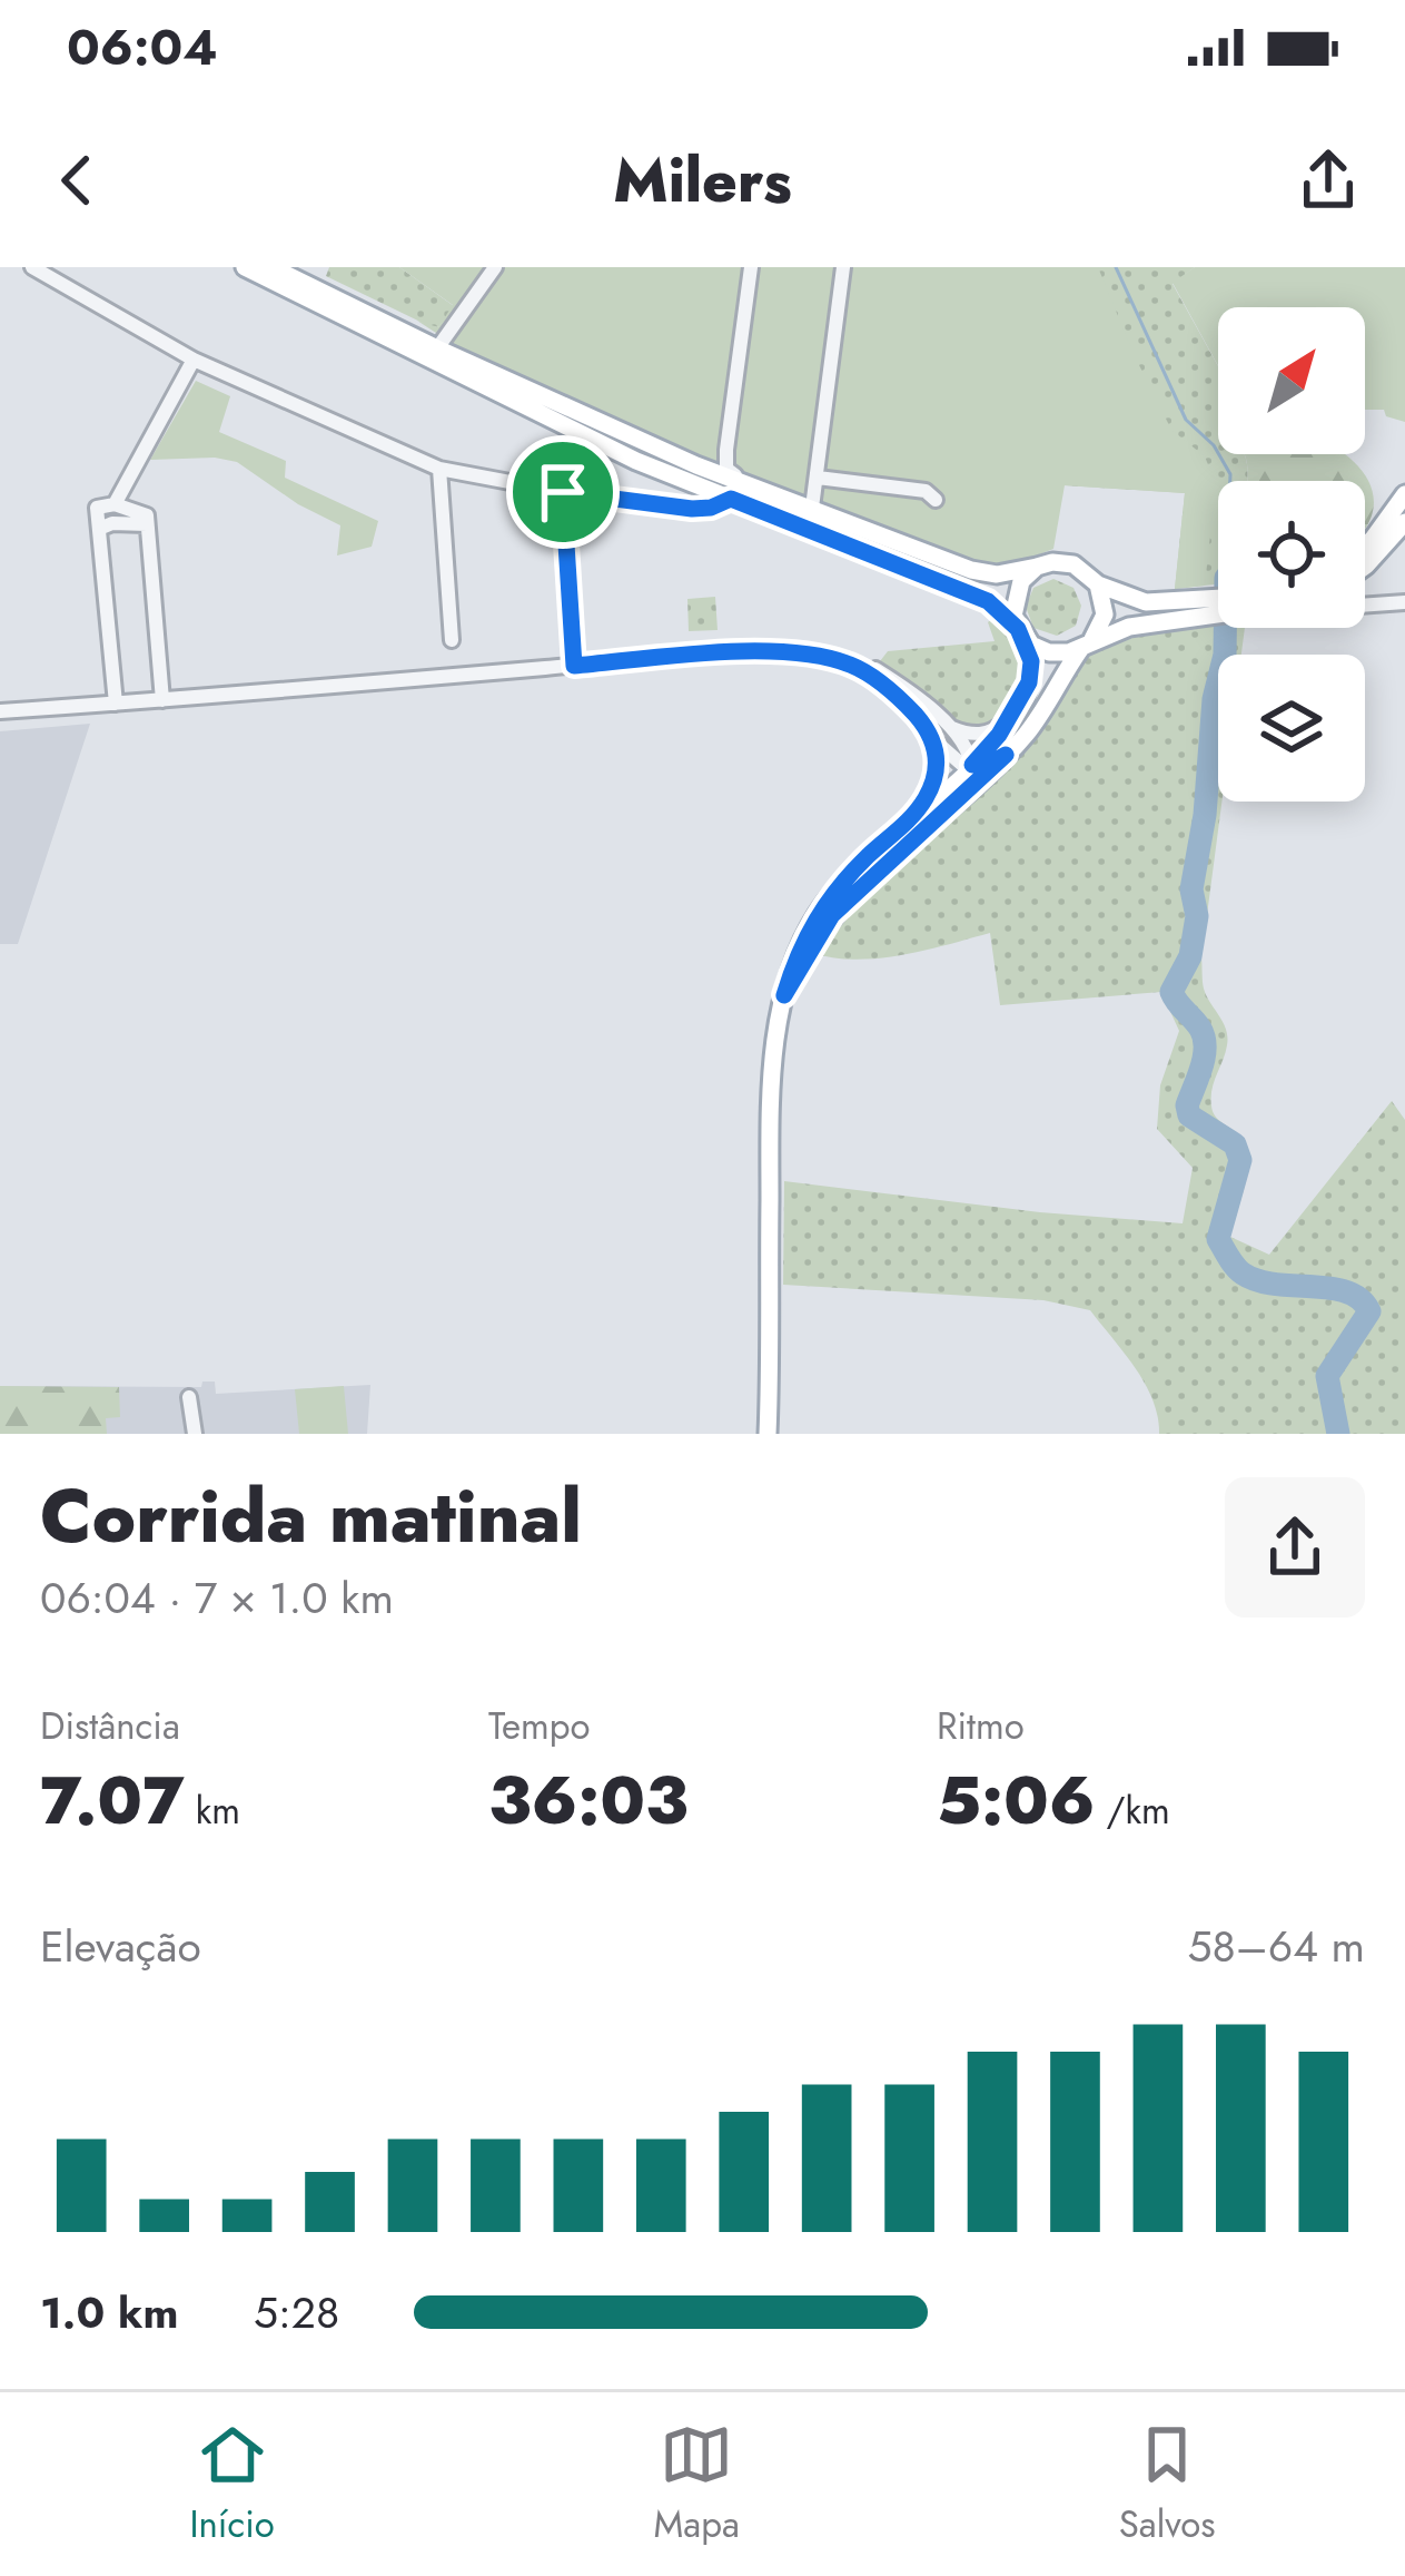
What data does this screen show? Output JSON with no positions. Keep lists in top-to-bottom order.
{
  "north": "top right",
  "page": {
    "status": "06:04",
    "header": "Milers",
    "heading": ["Corrida matinal", "06:04 · 7 × 1.0 km"],
    "stats": [
      ["Distância", "7.07 km"],
      ["Tempo", "36:03"],
      ["Ritmo", "5:06 /km"]
    ],
    "chart": ["Elevação", "58–64 m"],
    "list": [
      {
        "name": "1.0 km",
        "note": "5:28"
      }
    ],
    "tabs": ["Início", "Mapa", "Salvos"]
  }
}
